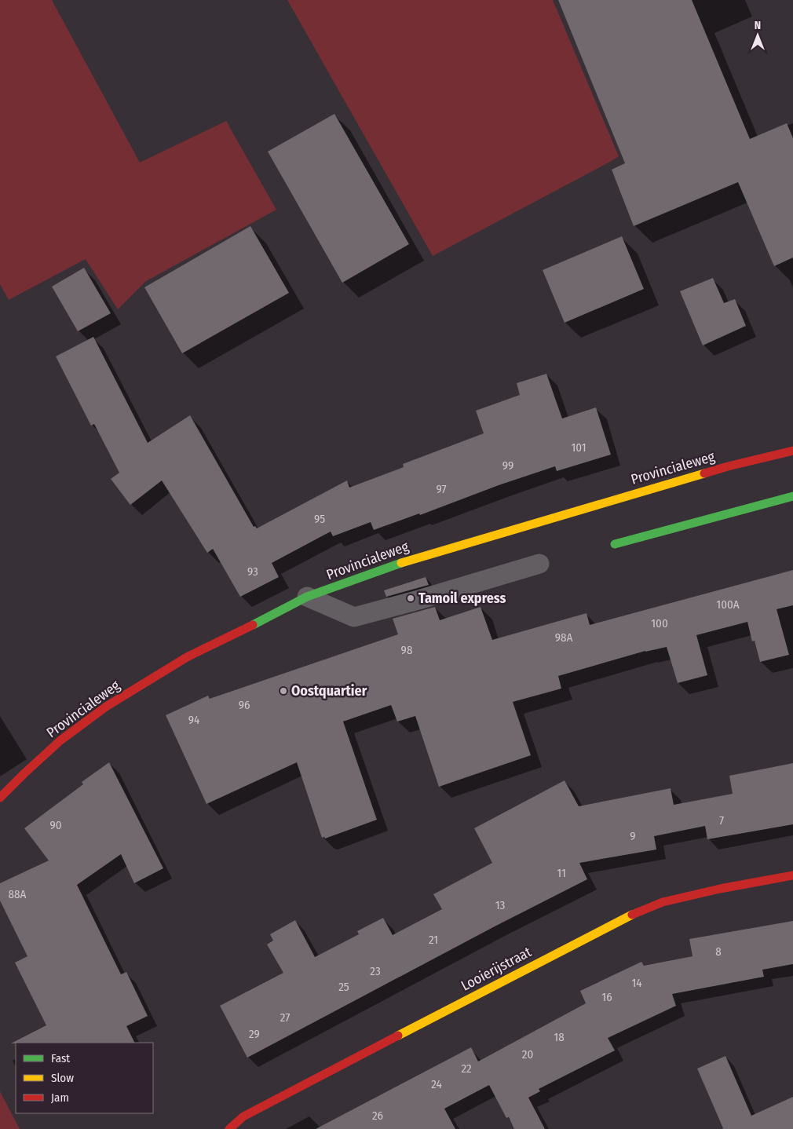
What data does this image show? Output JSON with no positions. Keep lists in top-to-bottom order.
{
  "streets": {
    "street": ["Provincialeweg", "Looierijstraat"]
  },
  "places": ["Tamoil express", "Oostquartier"],
  "house_numbers": [
    "101",
    "99",
    "97",
    "95",
    "93",
    "100A",
    "100",
    "98A",
    "98",
    "96",
    "94",
    "7",
    "90",
    "9",
    "11",
    "88A",
    "13",
    "21",
    "8",
    "23",
    "14",
    "25",
    "16",
    "27",
    "29",
    "18",
    "20",
    "22",
    "24",
    "26"
  ],
  "legend": ["Fast", "Slow", "Jam"],
  "north": "top"
}
